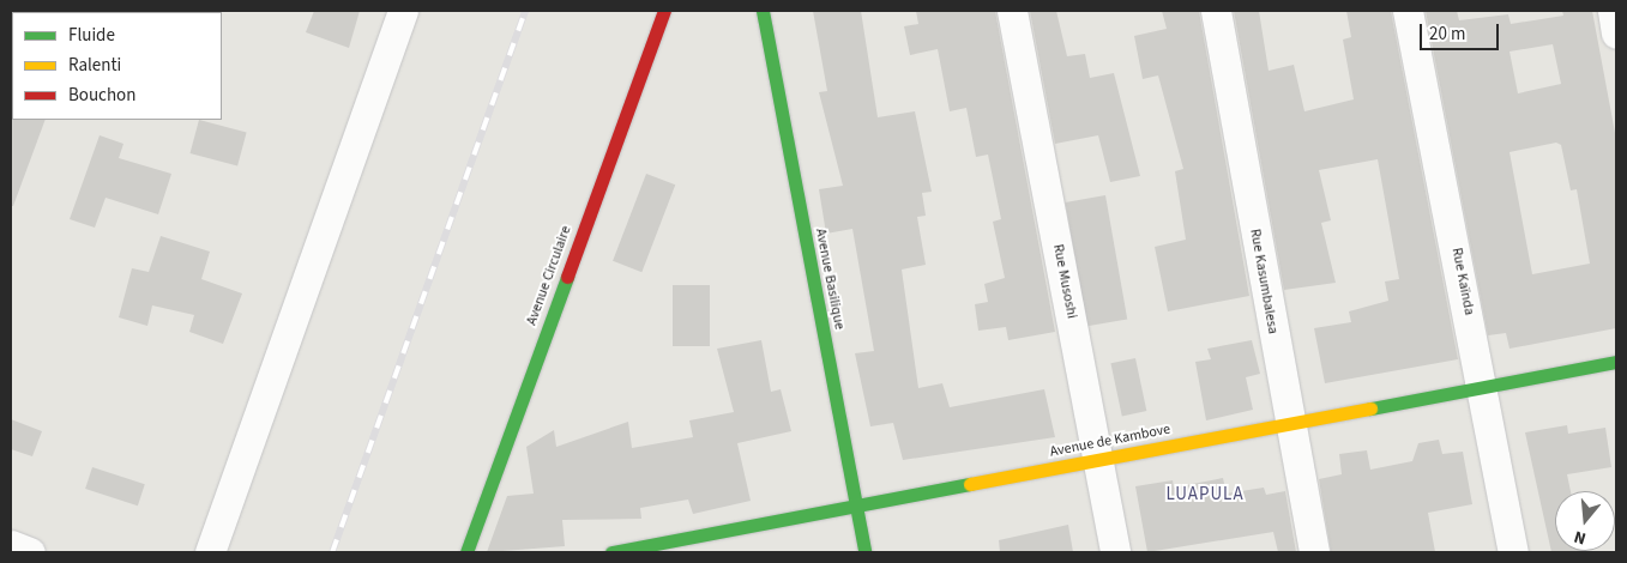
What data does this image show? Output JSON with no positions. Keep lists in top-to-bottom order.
{
  "streets": {
    "street": [
      "Avenue Circulaire",
      "Avenue Basilique",
      "Rue Musoshi",
      "Rue Kasumbalesa",
      "Rue Kaïnda",
      "Avenue de Kambove"
    ]
  },
  "crossings": [
    ["Avenue Basilique", "Avenue de Kambove"],
    ["Rue Musoshi", "Avenue de Kambove"],
    ["Rue Kasumbalesa", "Avenue de Kambove"],
    ["Rue Kaïnda", "Avenue de Kambove"]
  ],
  "districts": ["LUAPULA"],
  "legend": ["Fluide", "Ralenti", "Bouchon"],
  "scale_bar": "20 m",
  "north": "bottom"
}
